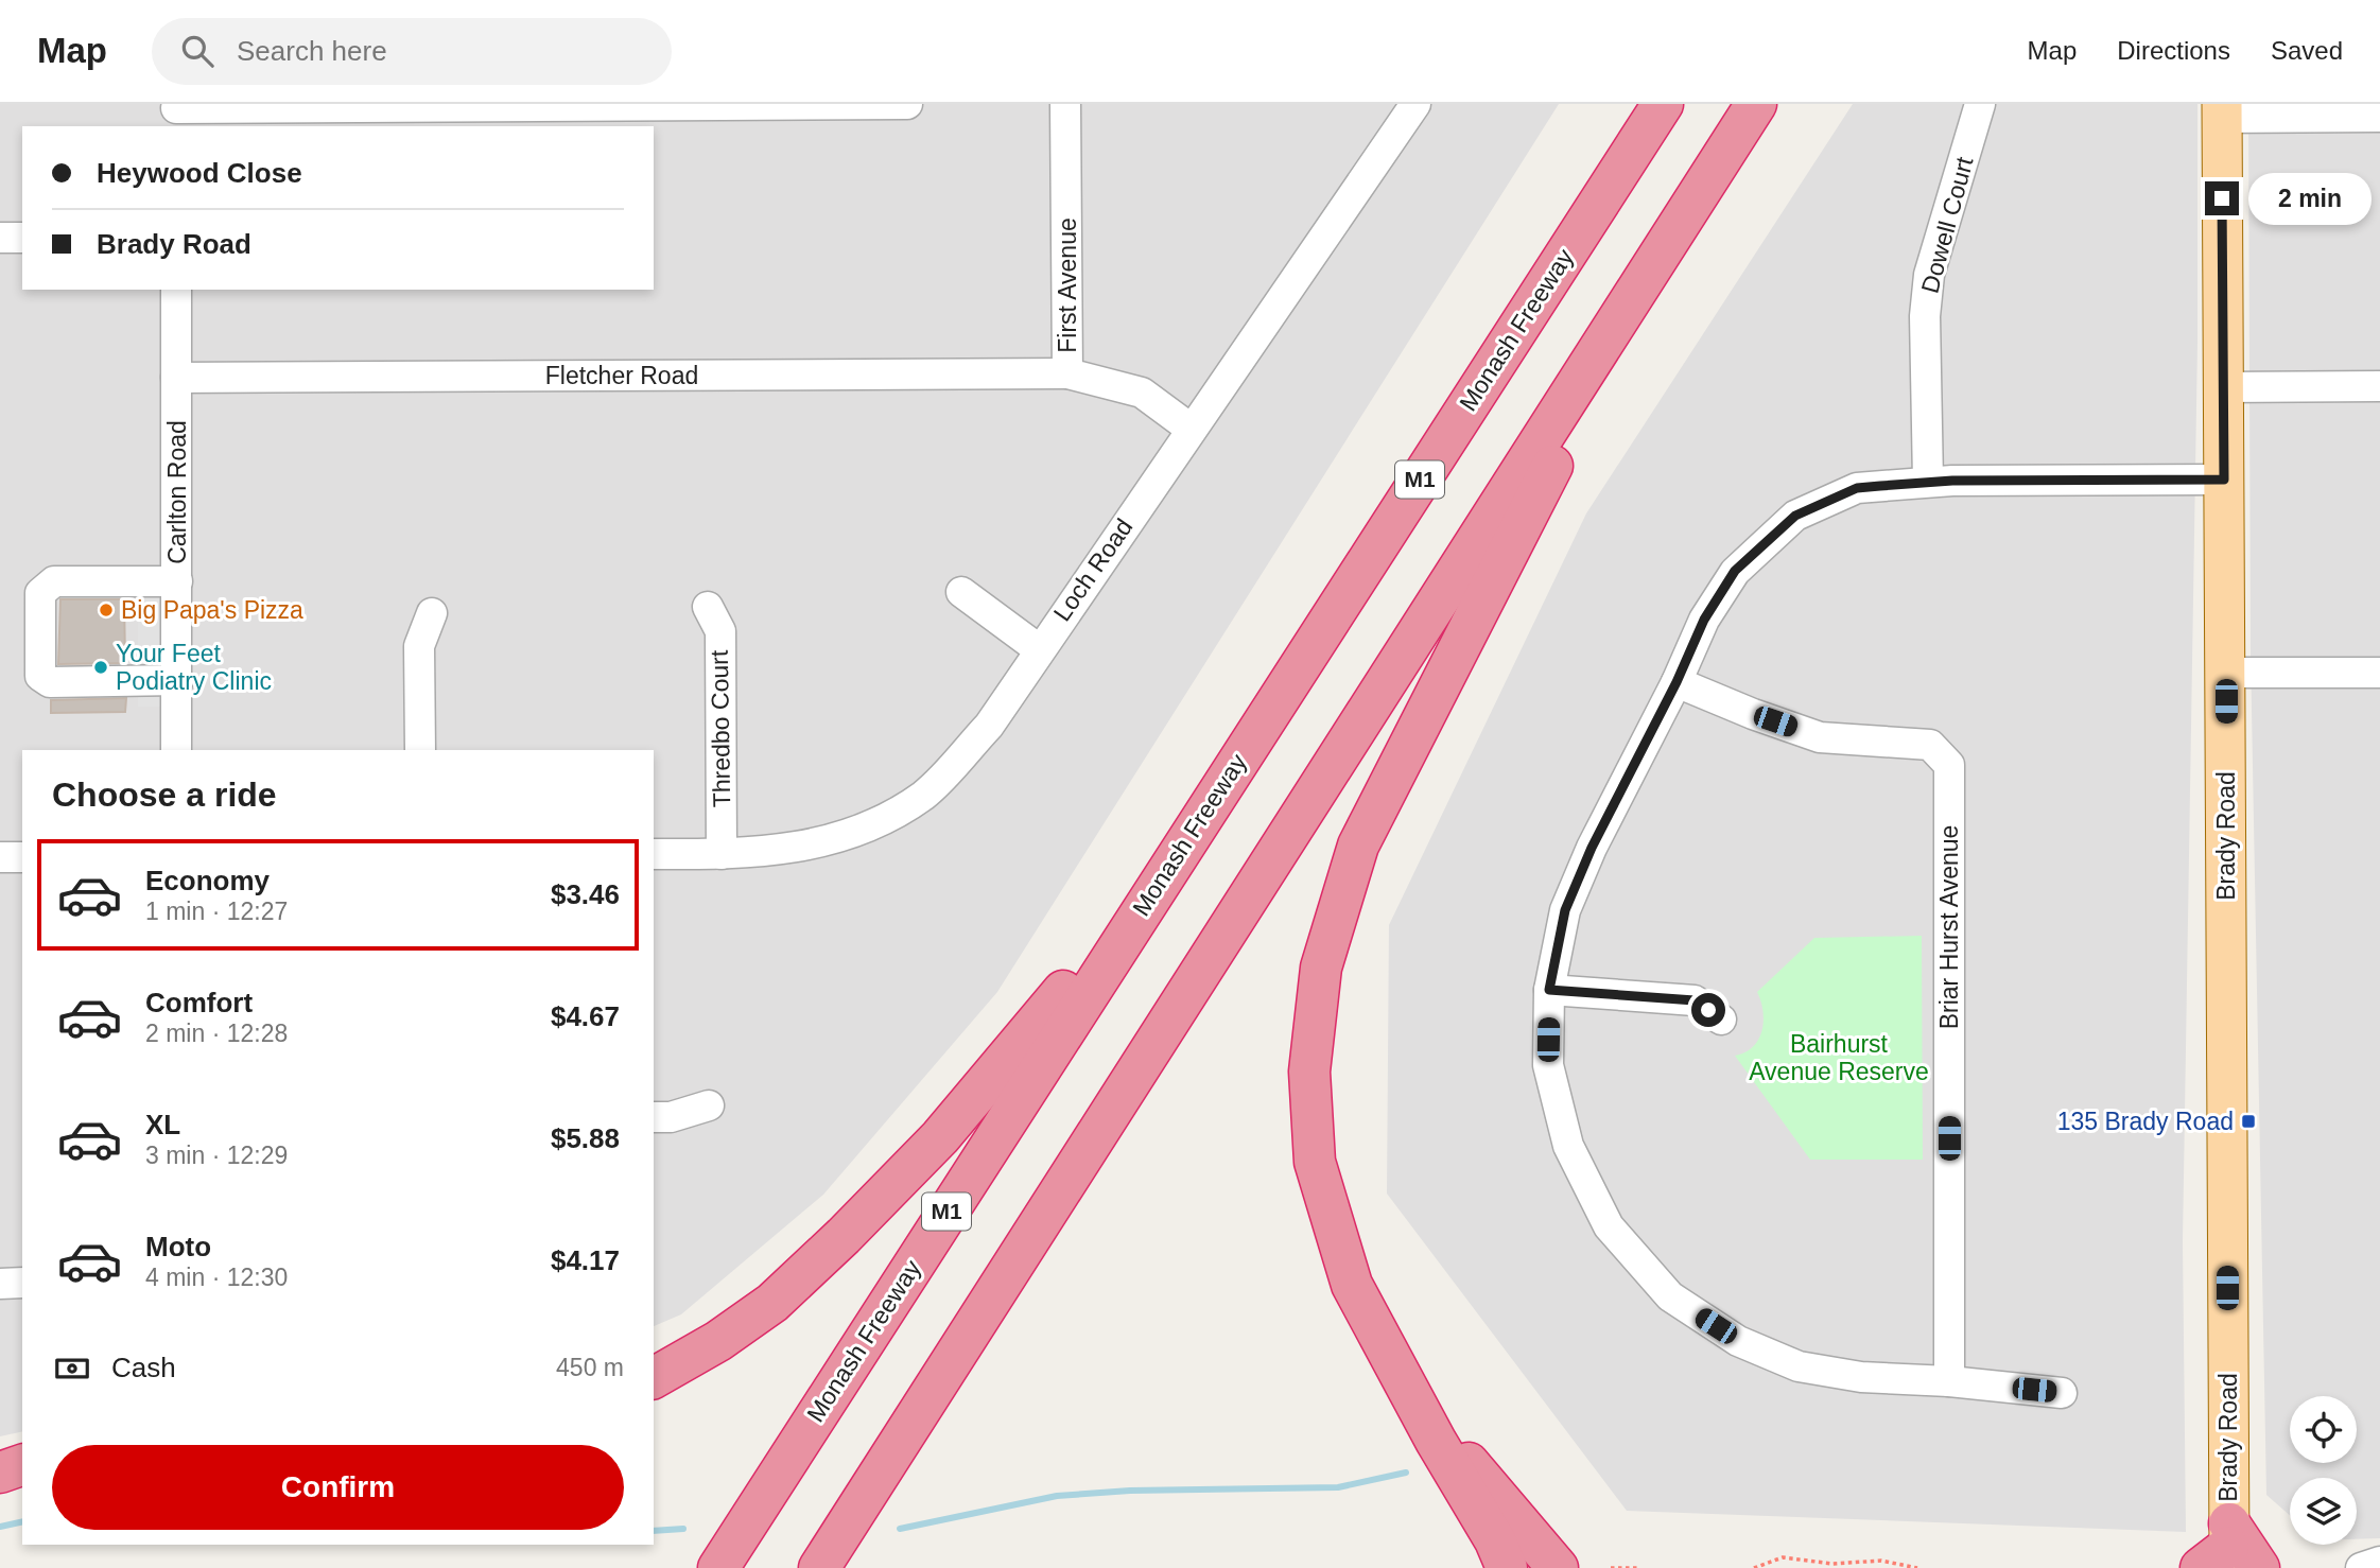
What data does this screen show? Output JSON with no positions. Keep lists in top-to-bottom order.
{
  "streets": {
    "highway": ["Monash Freeway", "M1"],
    "main road": ["Brady Road"],
    "street": [
      "Dowell Court",
      "First Avenue",
      "Fletcher Road",
      "Carlton Road",
      "Loch Road",
      "Thredbo Court",
      "Briar Hurst Avenue"
    ]
  },
  "crossings": [
    ["First Avenue", "Fletcher Road"],
    ["First Avenue", "Loch Road"],
    ["Fletcher Road", "Carlton Road"],
    ["Loch Road", "Thredbo Court"]
  ],
  "parks": ["Bairhurst Avenue Reserve"],
  "places": {
    "other": ["Big Papa's Pizza", "Your Feet Podiatry Clinic"],
    "transit": ["135 Brady Road"]
  },
  "page": {
    "header": "Map",
    "search": "Search here",
    "nav": ["Map", "Directions", "Saved"],
    "banner": ["Heywood Close", "Brady Road"],
    "bubble": "2 min",
    "heading": "Choose a ride",
    "list": [
      {
        "name": "Economy",
        "note": "1 min · 12:27",
        "value": "$3.46"
      },
      {
        "name": "Comfort",
        "note": "2 min · 12:28",
        "value": "$4.67"
      },
      {
        "name": "XL",
        "note": "3 min · 12:29",
        "value": "$5.88"
      },
      {
        "name": "Moto",
        "note": "4 min · 12:30",
        "value": "$4.17"
      }
    ],
    "pay": ["Cash", "450 m"],
    "buttons": "Confirm"
  }
}
